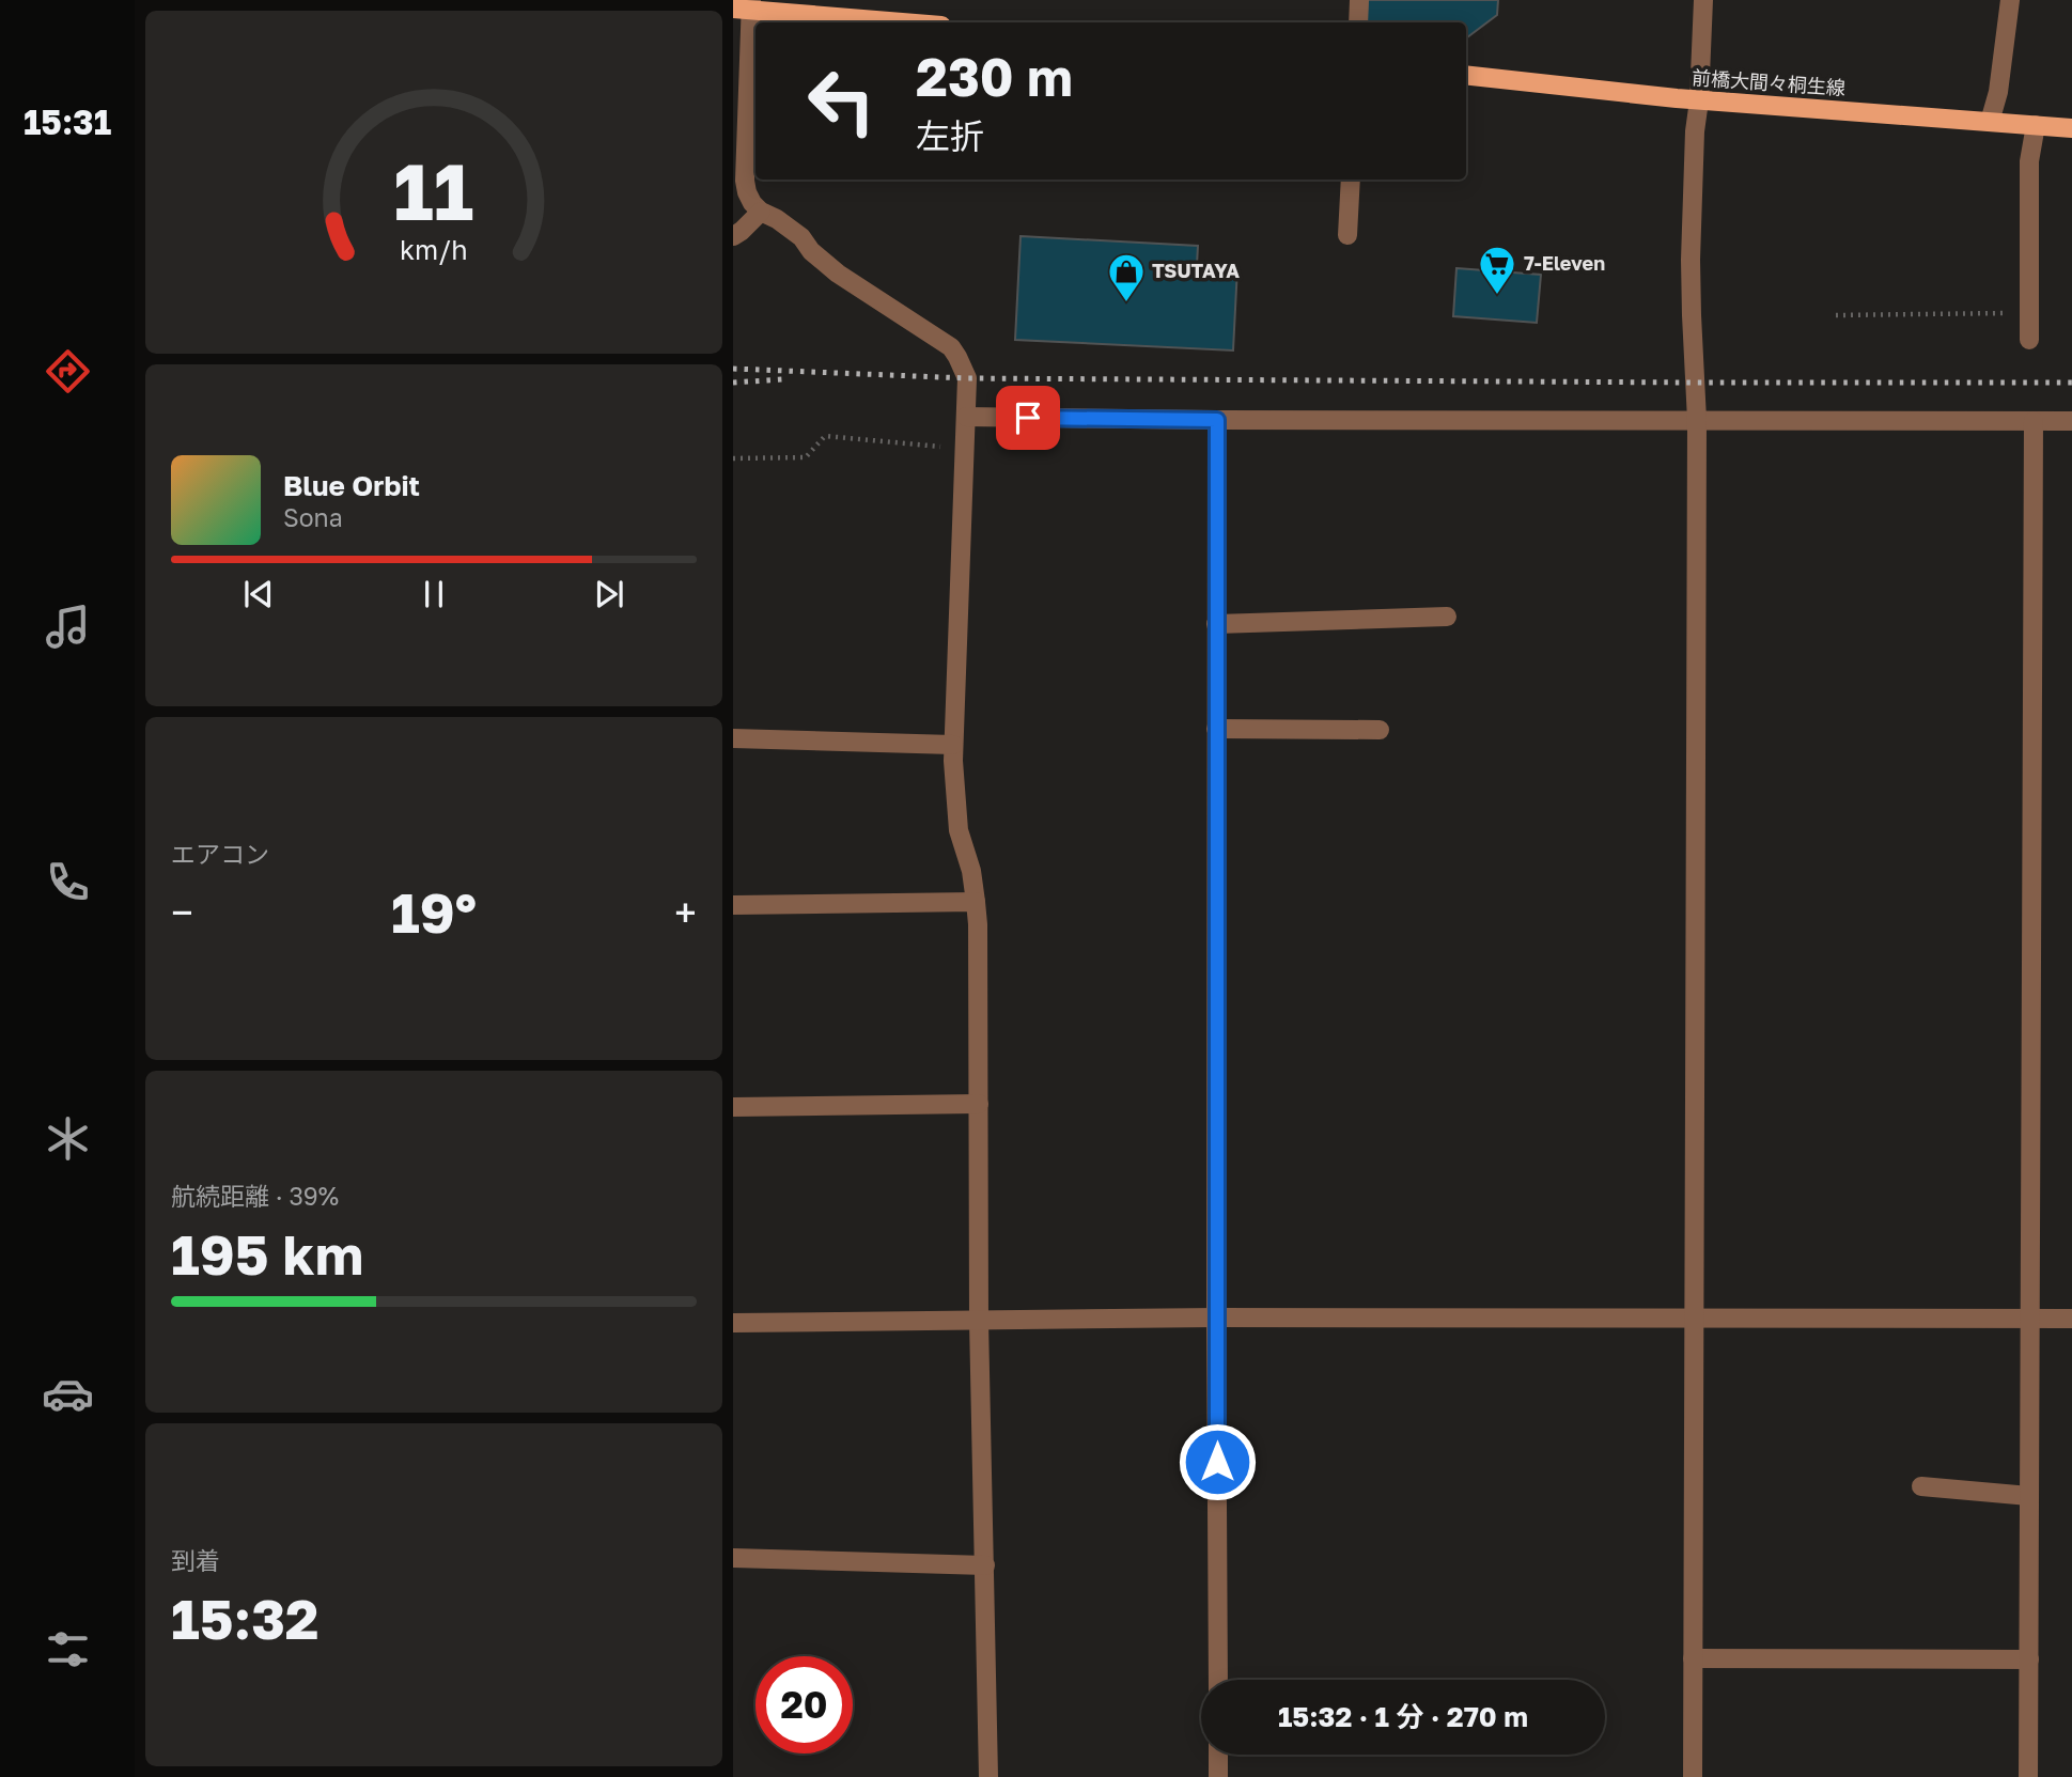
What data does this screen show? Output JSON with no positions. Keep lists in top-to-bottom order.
{
  "streets": {
    "main road": ["前橋大間々桐生線"]
  },
  "places": {
    "supermarket": ["7-Eleven"],
    "shop": ["TSUTAYA"]
  },
  "page": {
    "tabs": "15:31",
    "turn": ["230 m", "左折"],
    "song": ["Blue Orbit", "Sona"],
    "tile": [
      "エアコン",
      ["航続距離 · 39%", "195 km"],
      ["到着", "15:32"]
    ],
    "heat": ["−", "19°", "+"],
    "limit": "20",
    "trip": "15:32 · 1 分 · 270 m",
    "gauge": ["11", "km/h"]
  }
}
